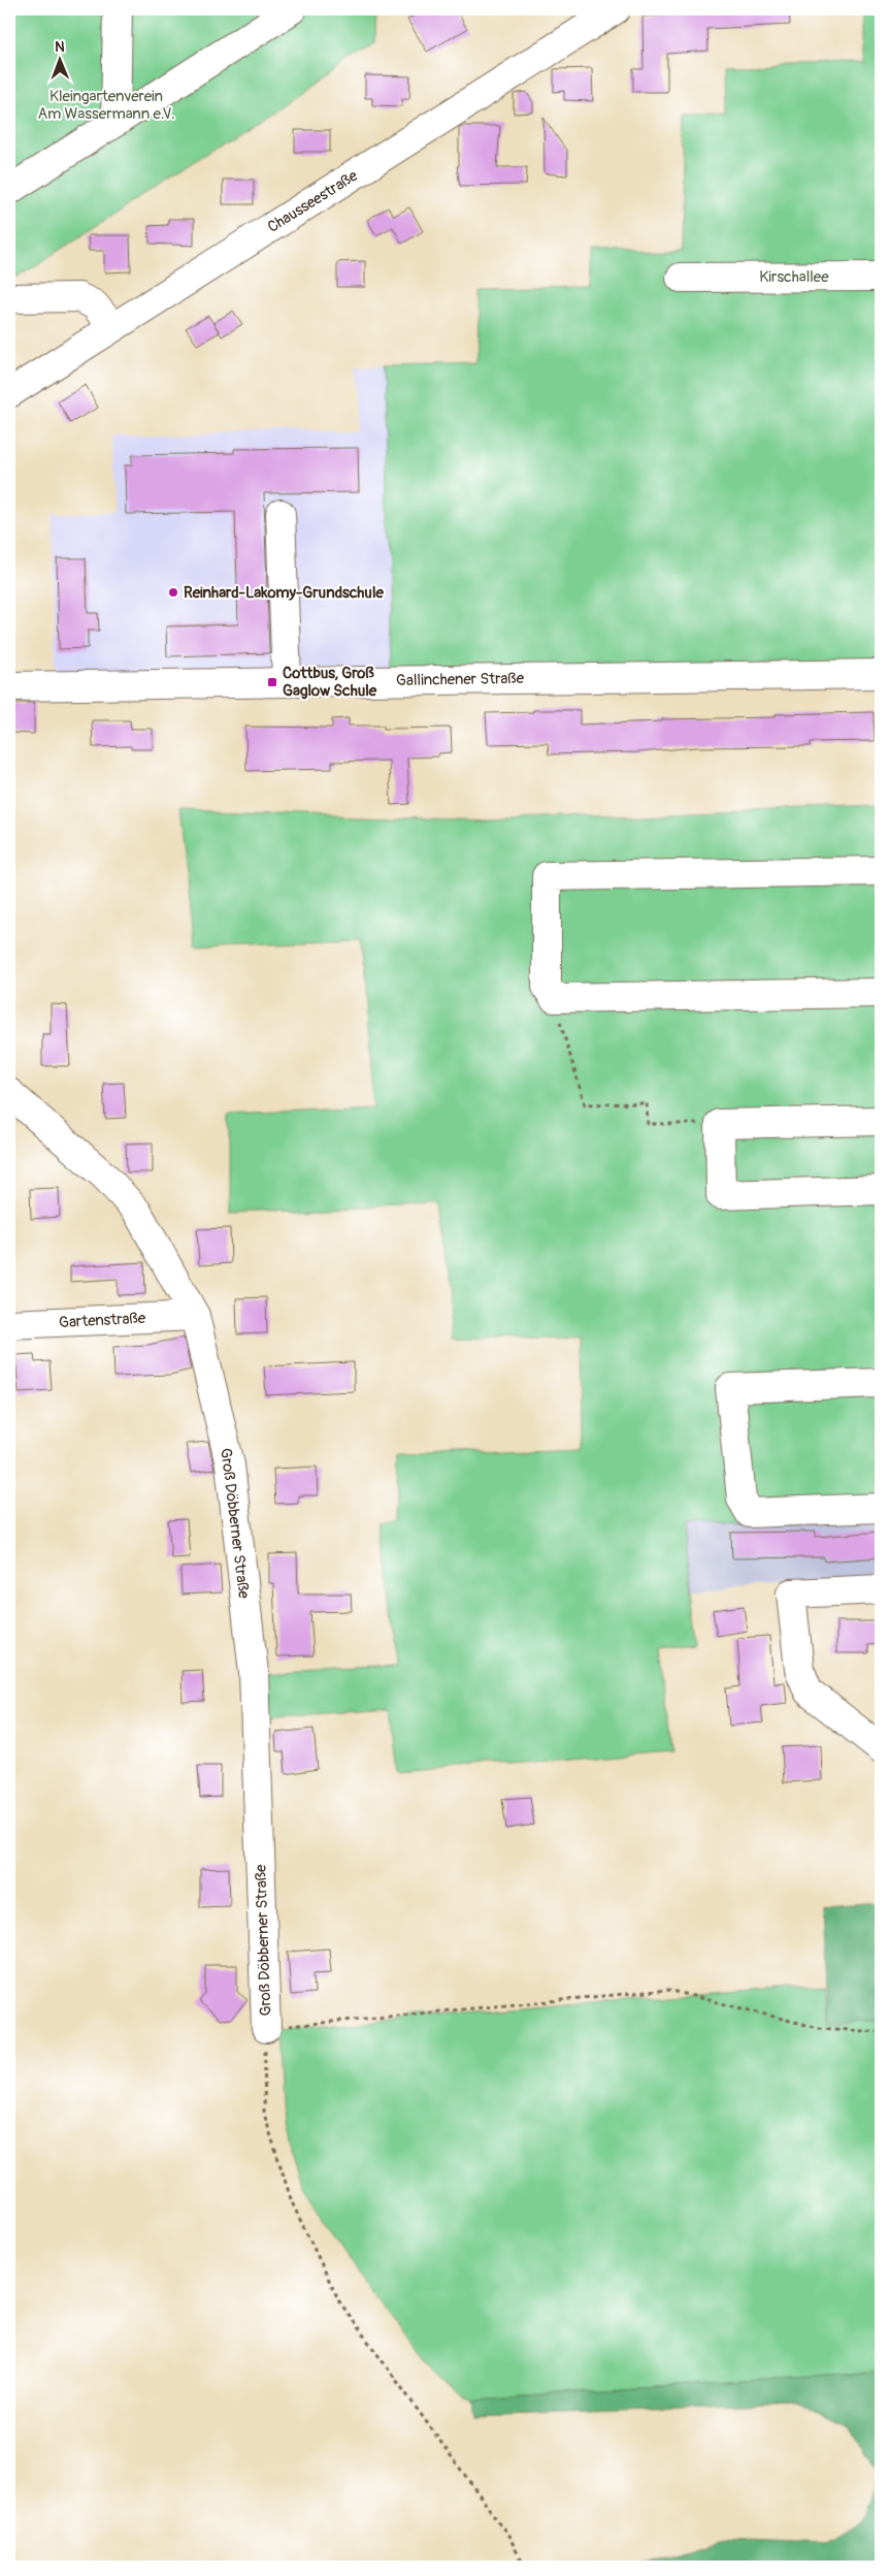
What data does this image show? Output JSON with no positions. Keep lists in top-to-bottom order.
{
  "streets": {
    "street": [
      "Chausseestraße",
      "Gallinchener Straße",
      "Gartenstraße",
      "Groß Döbberner Straße"
    ]
  },
  "crossings": [
    ["Gartenstraße", "Groß Döbberner Straße"]
  ],
  "parks": ["Kleingartenverein Am Wassermann e.V.", "Kirschallee"],
  "places": {
    "other": ["Reinhard-Lakomy-Grundschule"],
    "transit": ["Cottbus, Groß Gaglow Schule"]
  },
  "north": "top"
}
